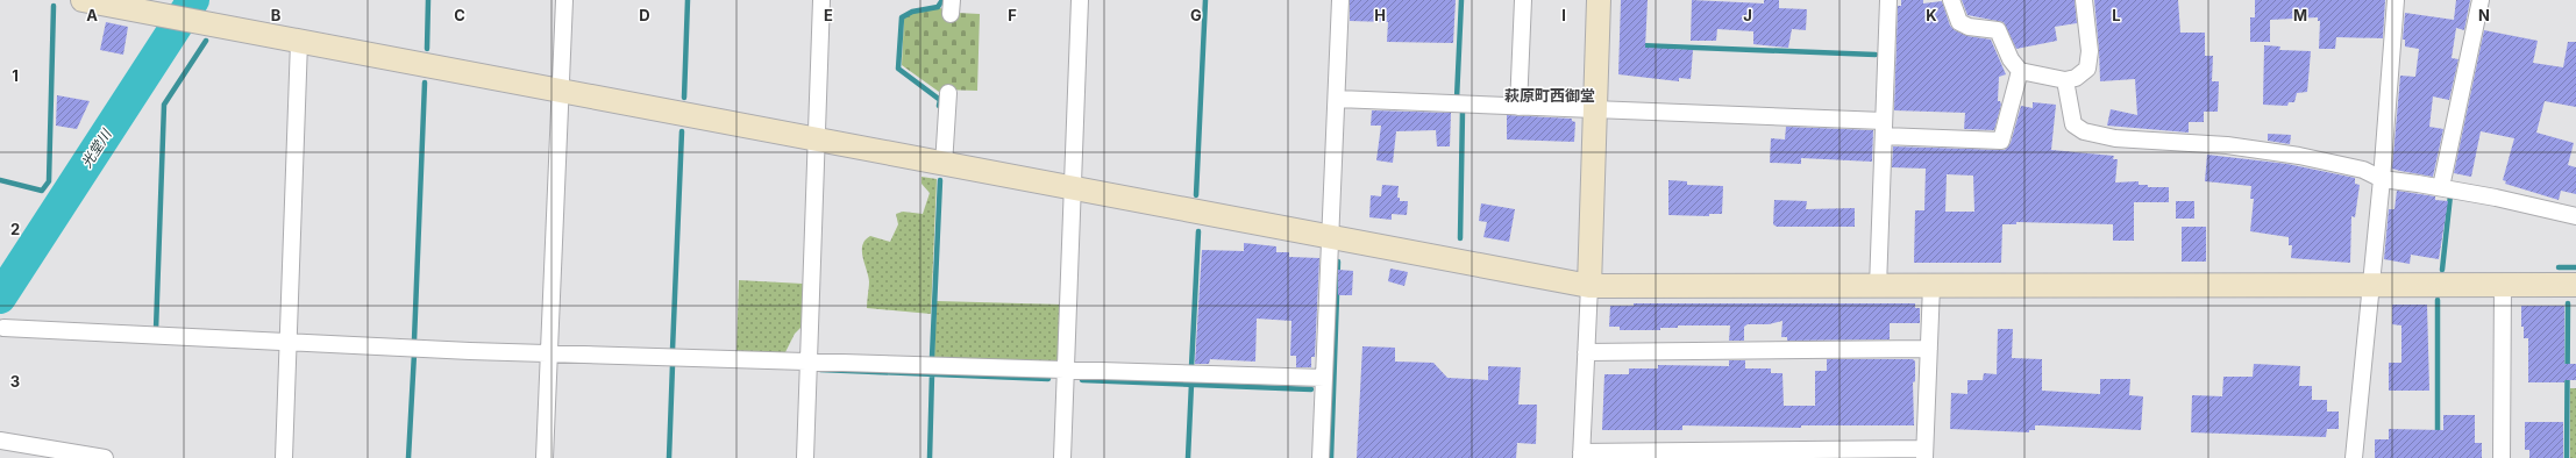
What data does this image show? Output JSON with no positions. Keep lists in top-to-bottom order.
{
  "districts": ["萩原町西御堂"],
  "water": ["光堂川"],
  "grid": {
    "columns": [
      "A",
      "B",
      "C",
      "D",
      "E",
      "F",
      "G",
      "H",
      "I",
      "J",
      "K",
      "L",
      "M",
      "N"
    ],
    "rows": ["1", "2", "3"]
  }
}
